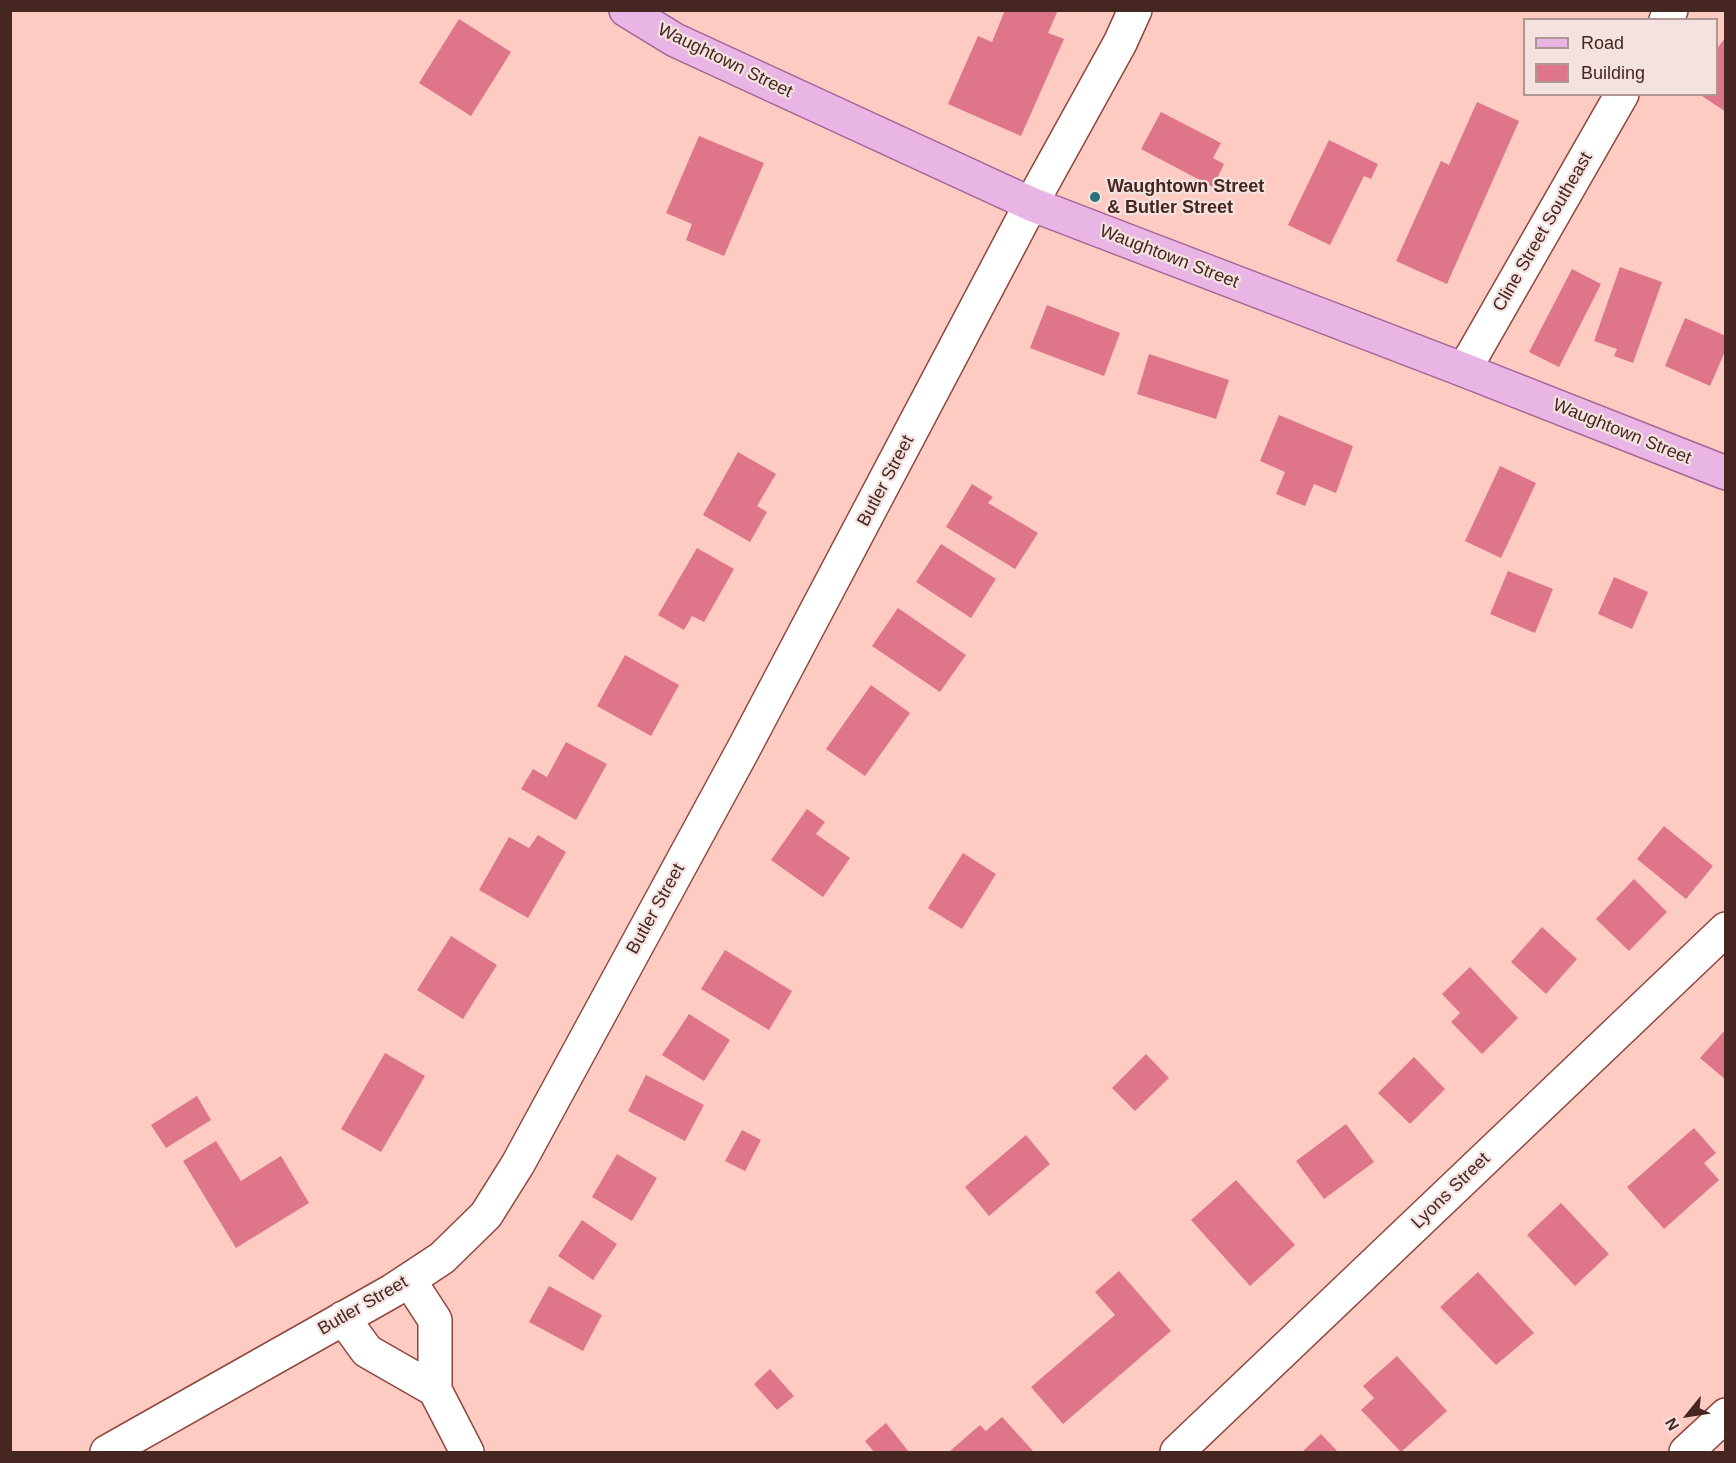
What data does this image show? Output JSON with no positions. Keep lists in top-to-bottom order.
{
  "streets": {
    "main road": ["Waughtown Street"],
    "street": ["Cline Street Southeast", "Butler Street", "Lyons Street"]
  },
  "crossings": [
    ["Waughtown Street", "Cline Street Southeast"],
    ["Waughtown Street", "Butler Street"]
  ],
  "places": ["Waughtown Street & Butler Street"],
  "legend": ["Road", "Building"],
  "north": "bottom left"
}
